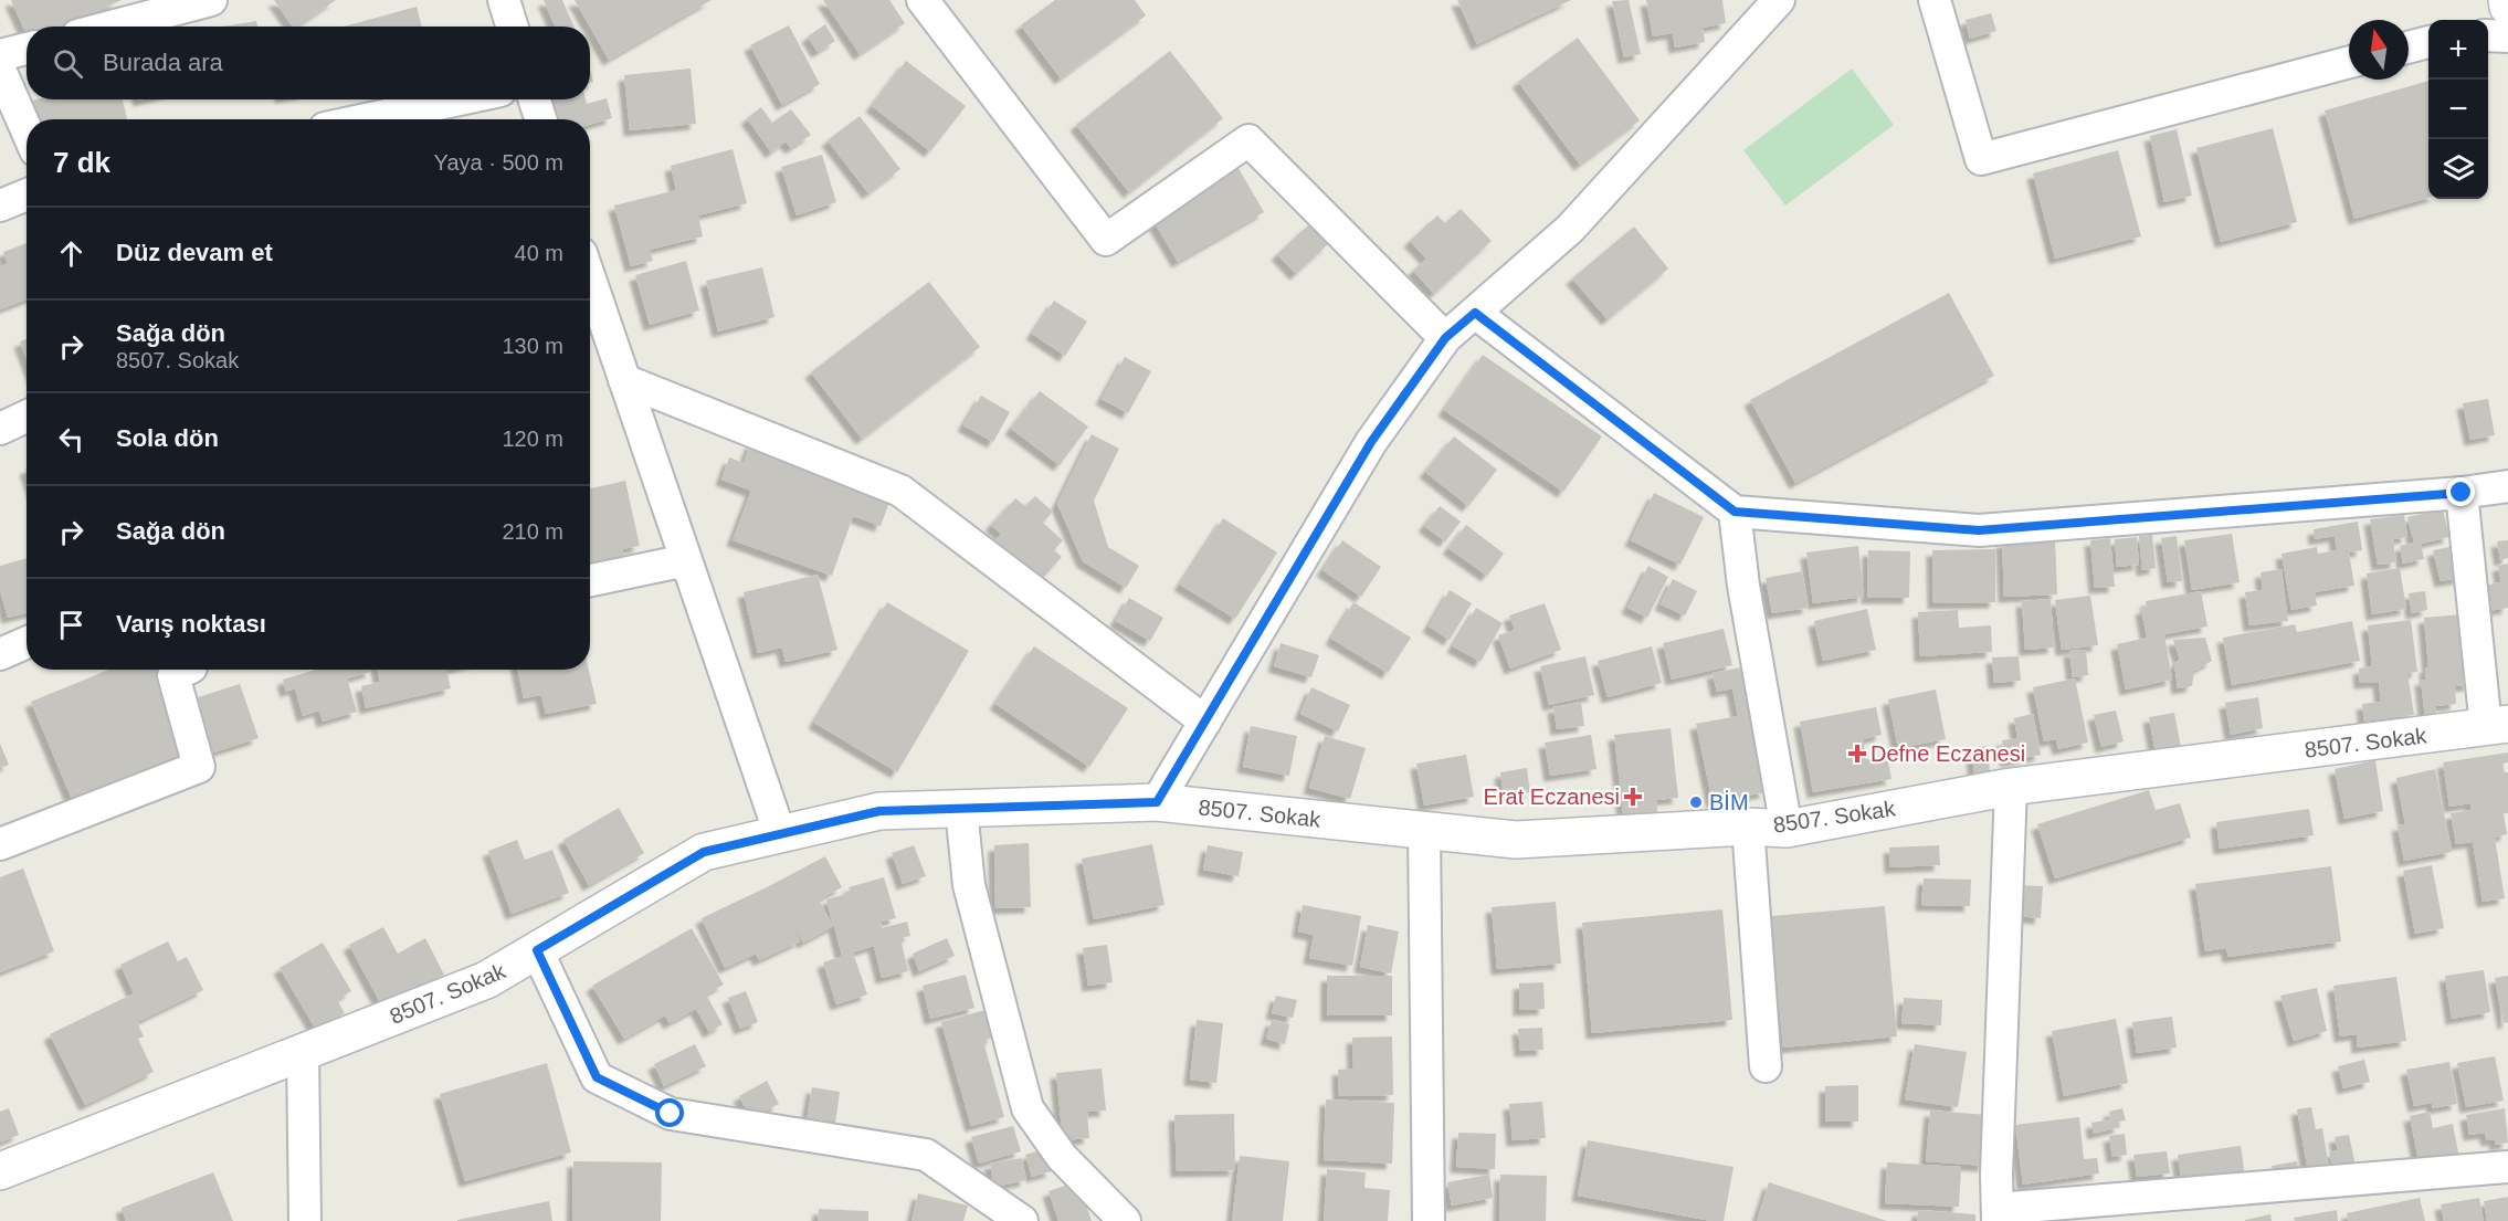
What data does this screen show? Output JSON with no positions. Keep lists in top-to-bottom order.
{
  "streets": {
    "street": ["8507. Sokak"]
  },
  "places": {
    "health": ["Defne Eczanesi", "Erat Eczanesi"],
    "other": ["BİM"]
  },
  "north": "top",
  "page": {
    "map_buttons": ["+", "−"],
    "search": "Burada ara",
    "heading": ["7 dk", "Yaya · 500 m"],
    "list": [
      ["Düz devam et", "40 m"],
      ["Sağa dön", "8507. Sokak", "130 m"],
      ["Sola dön", "120 m"],
      ["Sağa dön", "210 m"],
      "Varış noktası"
    ]
  }
}
